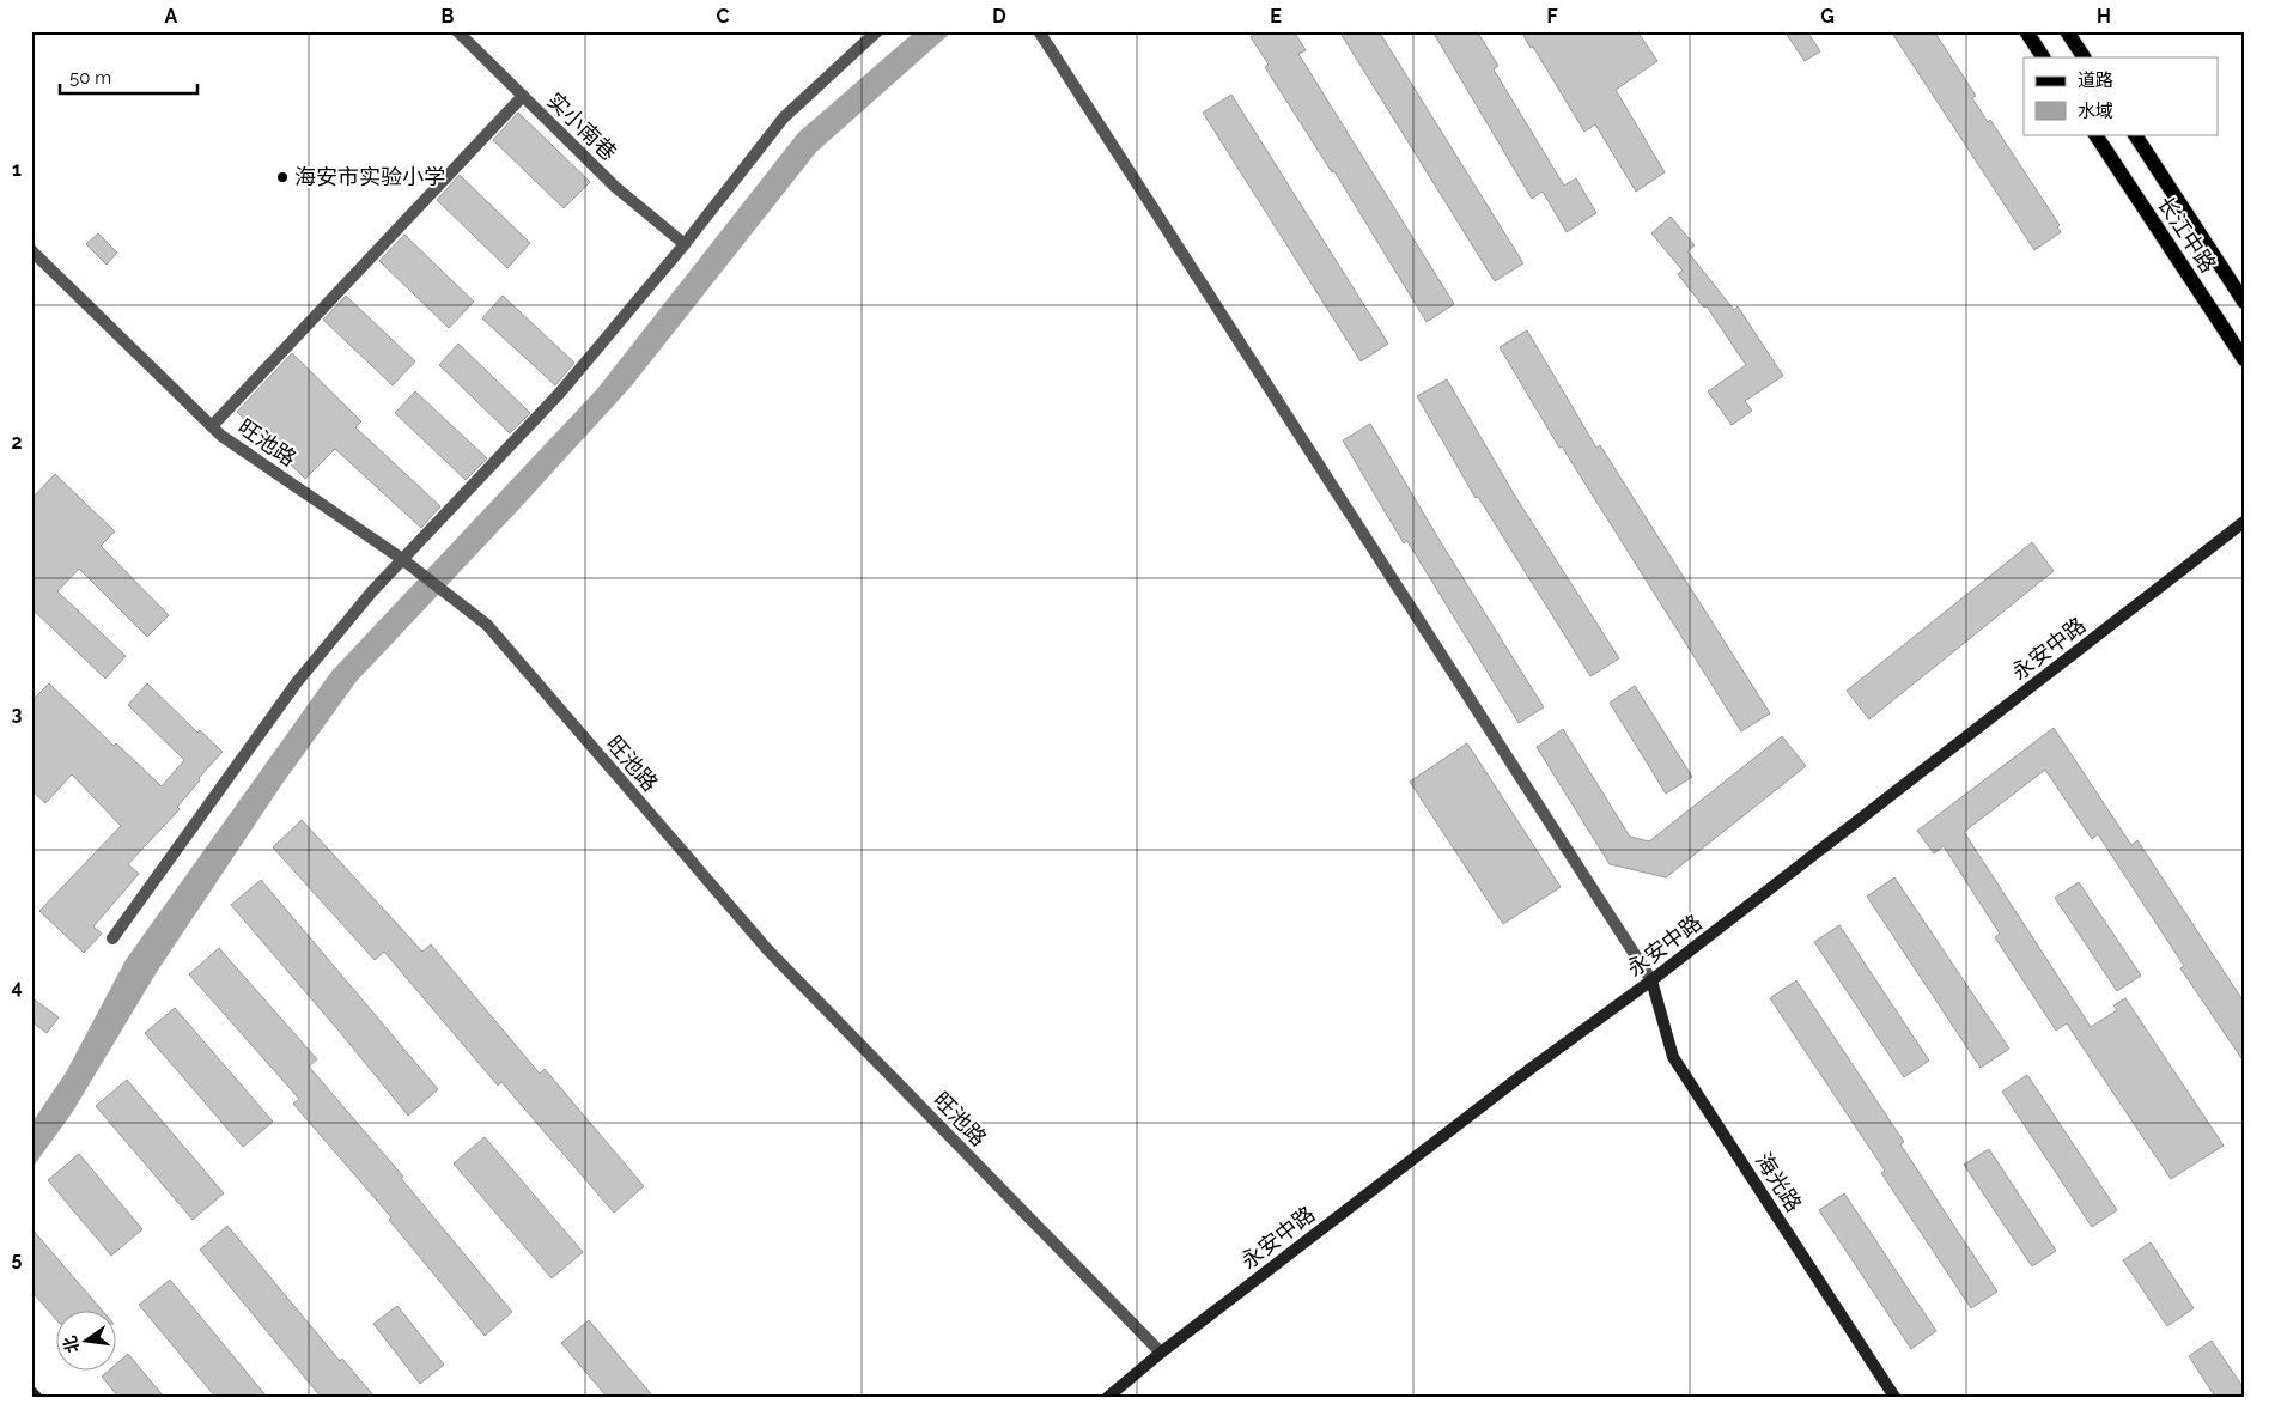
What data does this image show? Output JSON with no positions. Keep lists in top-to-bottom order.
{
  "streets": {
    "main road": ["长江中路"],
    "street": [
      "实小南巷",
      "旺池路",
      "永安中路",
      "海光路"
    ]
  },
  "crossings": [
    ["旺池路", "永安中路"],
    ["永安中路", "海光路"]
  ],
  "places": ["海安市实验小学"],
  "legend": ["道路", "水域"],
  "scale_bar": "50 m",
  "north": "left",
  "grid": {
    "columns": [
      "A",
      "B",
      "C",
      "D",
      "E",
      "F",
      "G",
      "H"
    ],
    "rows": [
      "1",
      "2",
      "3",
      "4",
      "5"
    ]
  }
}
